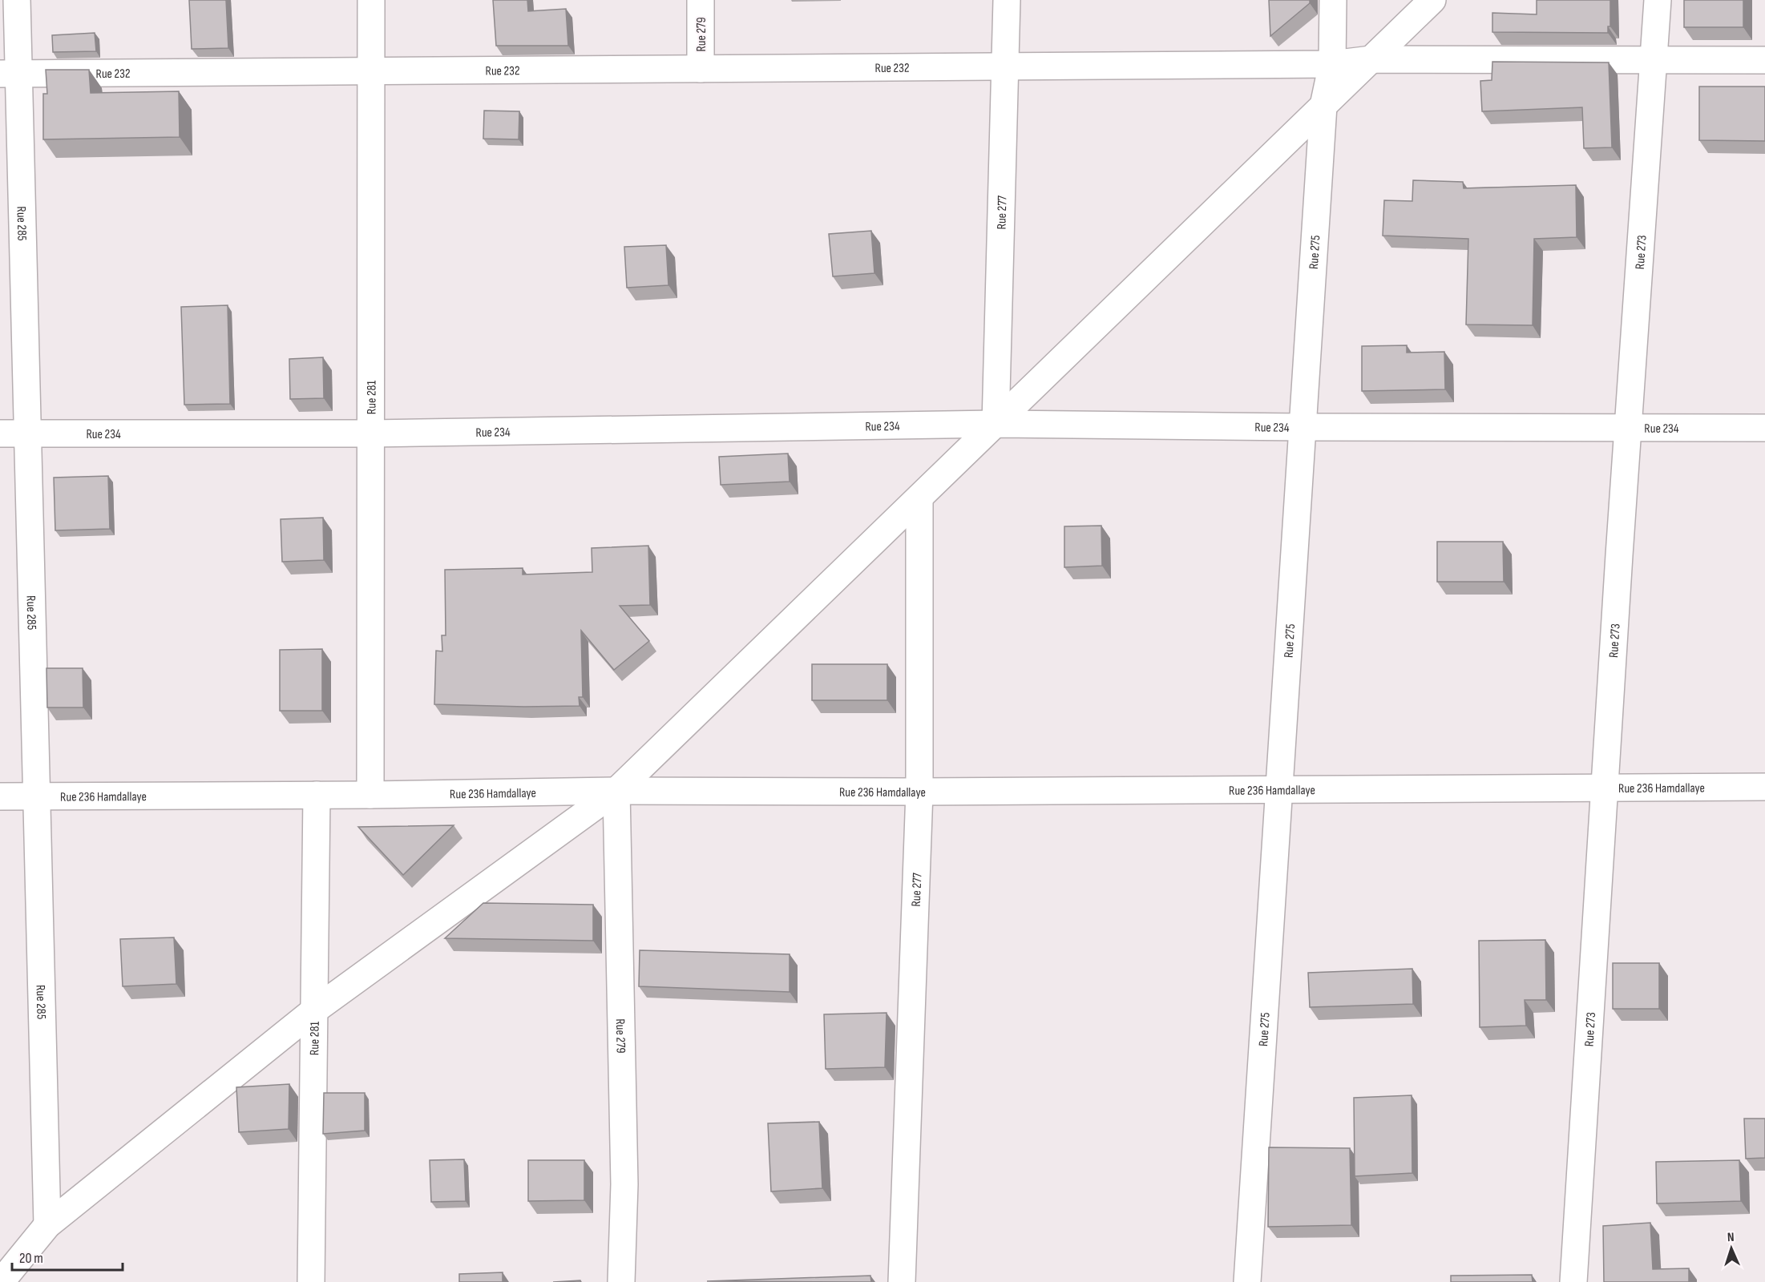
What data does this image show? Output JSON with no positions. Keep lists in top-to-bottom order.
{
  "streets": {
    "street": [
      "Rue 279",
      "Rue 232",
      "Rue 277",
      "Rue 285",
      "Rue 275",
      "Rue 273",
      "Rue 281",
      "Rue 234",
      "Rue 236 Hamdallaye"
    ]
  },
  "crossings": [
    ["Rue 279", "Rue 232"],
    ["Rue 279", "Rue 236 Hamdallaye"],
    ["Rue 232", "Rue 277"],
    ["Rue 232", "Rue 285"],
    ["Rue 232", "Rue 275"],
    ["Rue 232", "Rue 273"],
    ["Rue 232", "Rue 281"],
    ["Rue 277", "Rue 234"],
    ["Rue 277", "Rue 236 Hamdallaye"],
    ["Rue 285", "Rue 234"],
    ["Rue 285", "Rue 236 Hamdallaye"],
    ["Rue 275", "Rue 234"],
    ["Rue 275", "Rue 236 Hamdallaye"],
    ["Rue 273", "Rue 234"],
    ["Rue 273", "Rue 236 Hamdallaye"],
    ["Rue 281", "Rue 234"],
    ["Rue 281", "Rue 236 Hamdallaye"]
  ],
  "scale_bar": "20 m",
  "north": "top"
}
